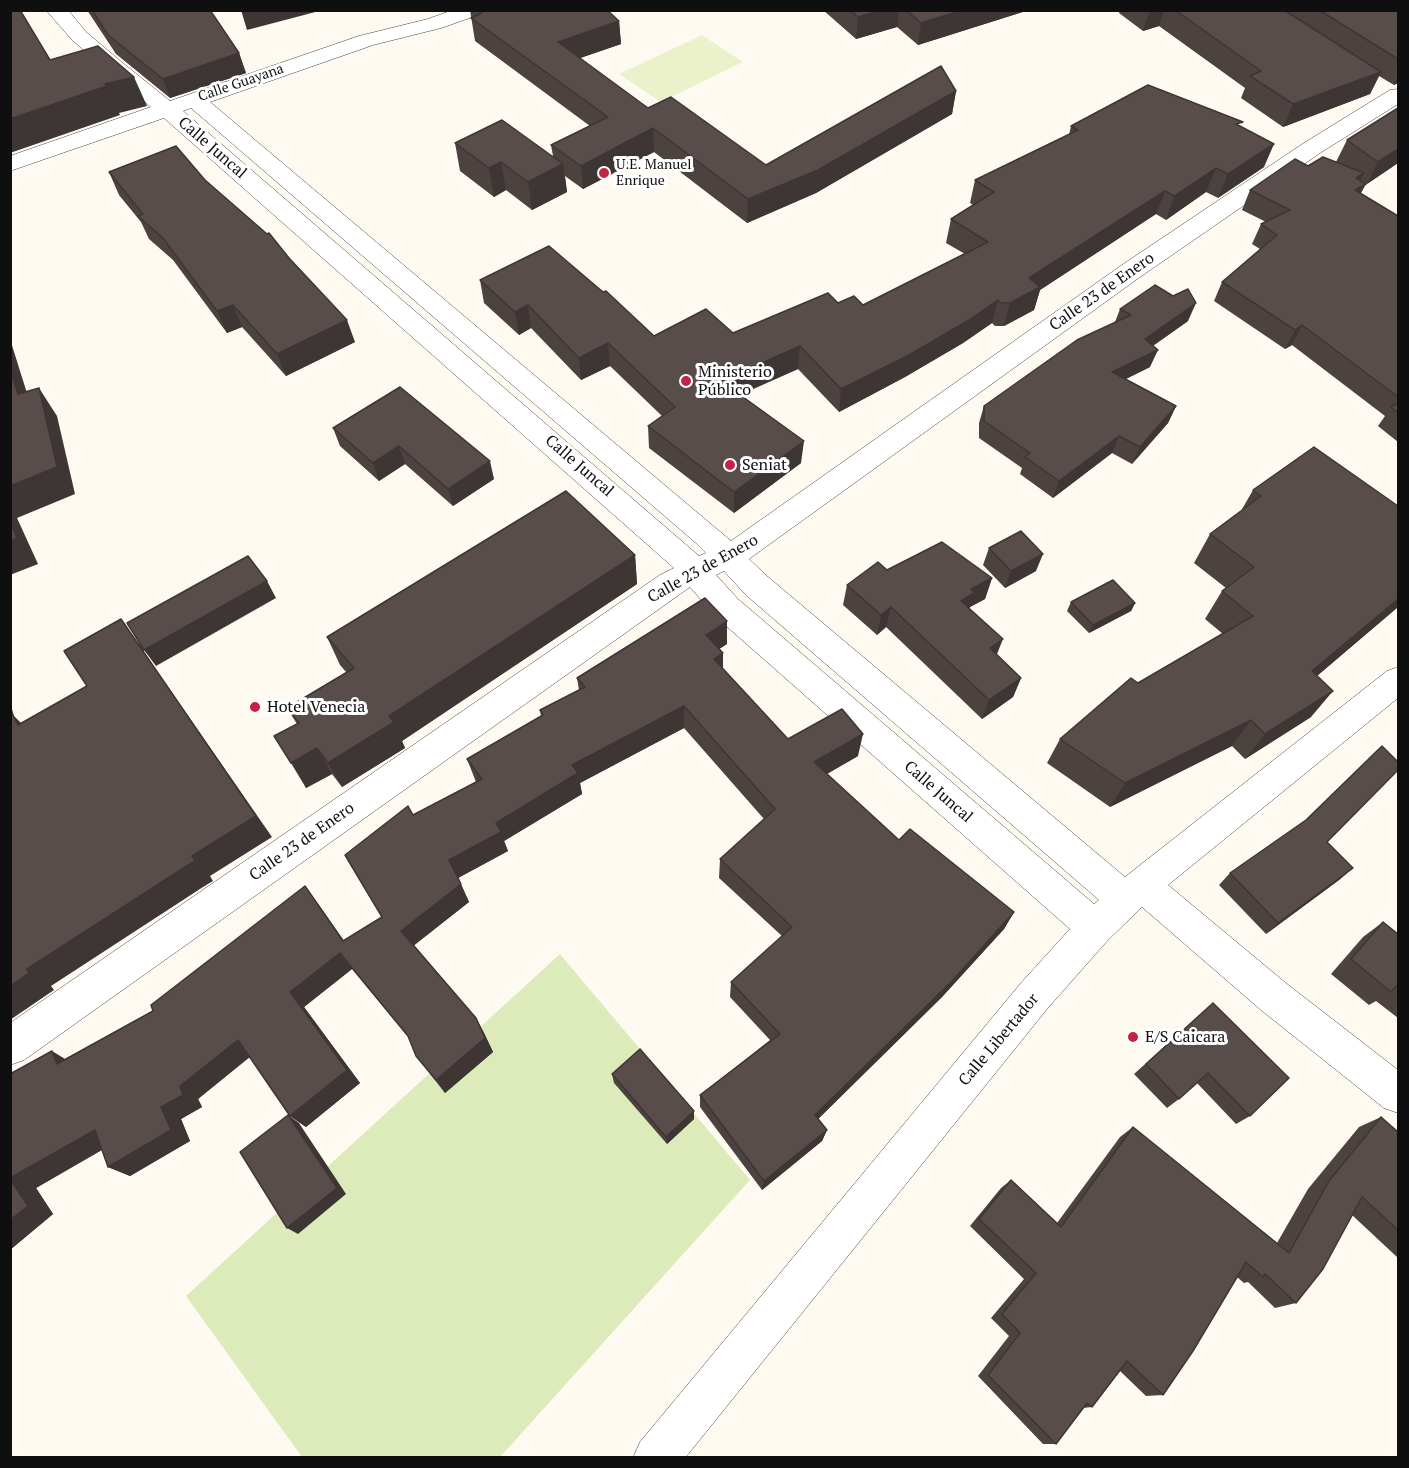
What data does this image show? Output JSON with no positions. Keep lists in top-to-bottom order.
{
  "streets": {
    "street": [
      "Calle Guayana",
      "Calle Juncal",
      "Calle 23 de Enero",
      "Calle Libertador"
    ]
  },
  "crossings": [
    ["Calle Guayana", "Calle Juncal"],
    ["Calle Juncal", "Calle 23 de Enero"],
    ["Calle Juncal", "Calle Libertador"]
  ],
  "places": [
    "U.E. Manuel Enrique",
    "Ministerio Público",
    "Seniat",
    "Hotel Venecia",
    "E/S Caicara"
  ]
}
